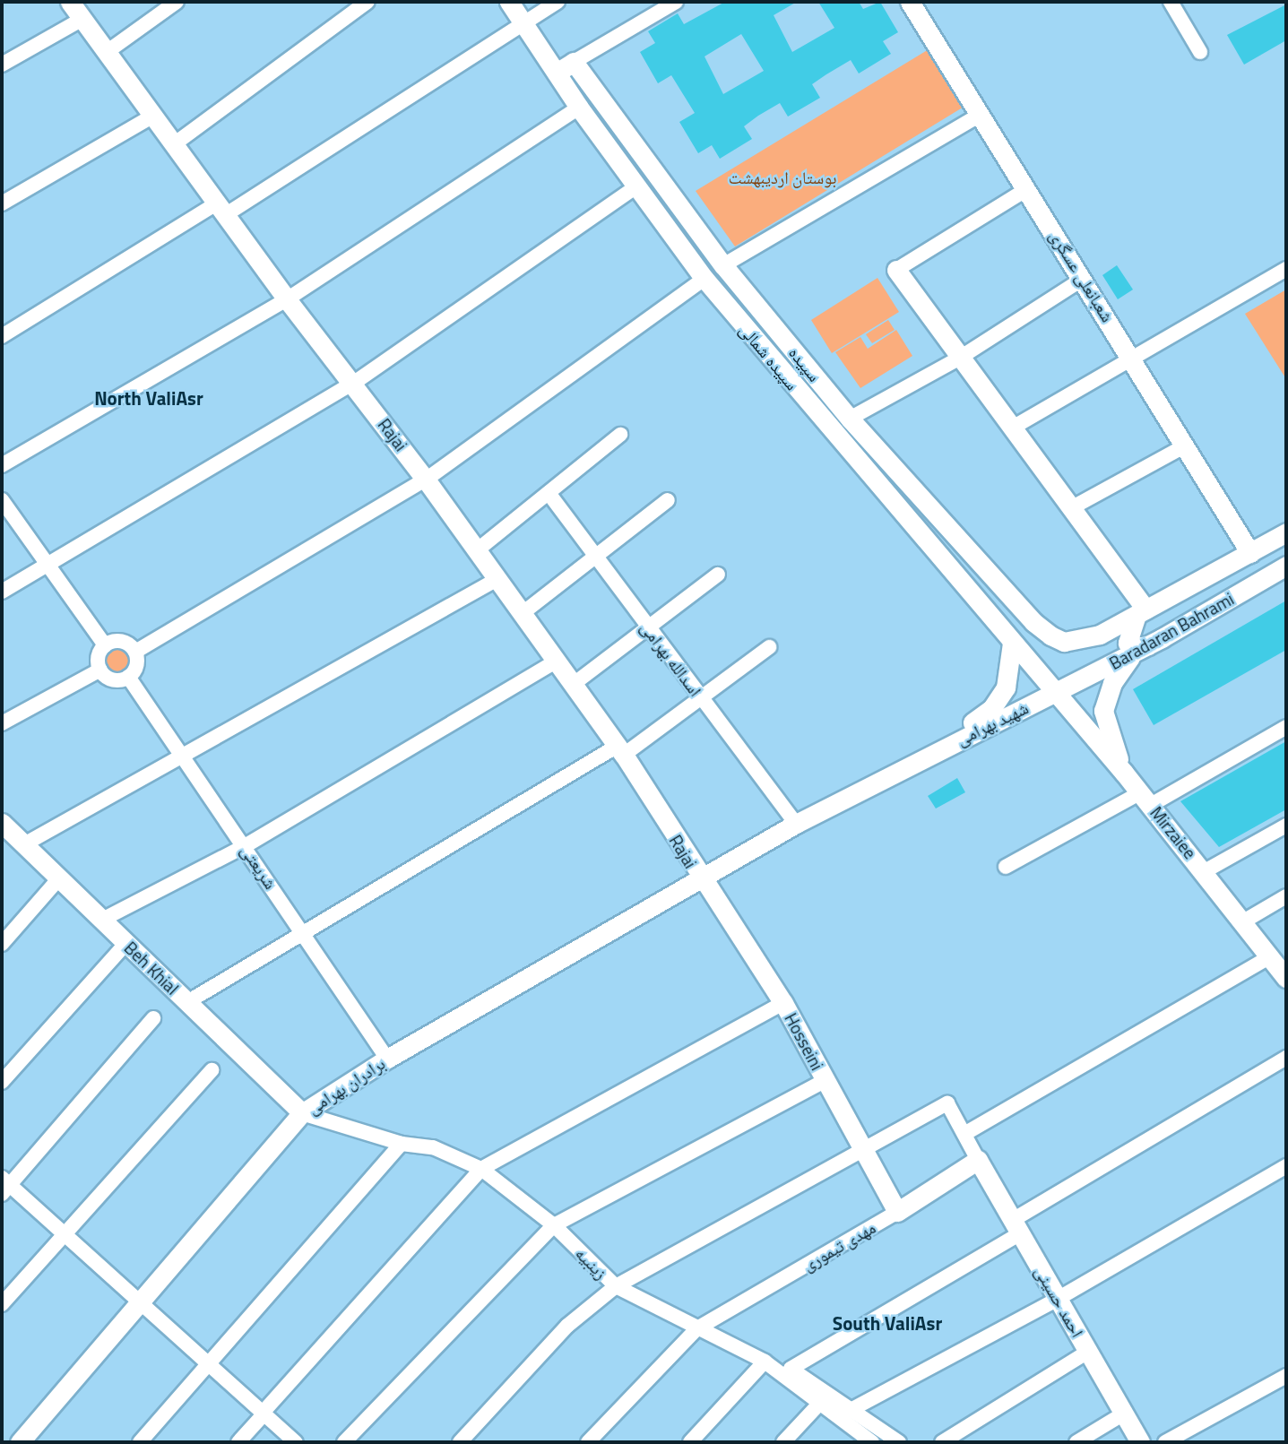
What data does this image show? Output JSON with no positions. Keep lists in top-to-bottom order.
{
  "streets": {
    "main road": [
      "شعبانعلی عسگری",
      "سپیده شمالی",
      "سپیده",
      "Rajai",
      "Baradaran Bahrami",
      "شهید بهرامی",
      "Mirzaiee",
      "Beh Khial",
      "Hosseini",
      "برادران بهرامی",
      "مهدی تیموری",
      "احمد حسینی"
    ],
    "street": ["اسدالله بهرامی", "شریعتی", "زینبیه"]
  },
  "crossings": [
    ["شعبانعلی عسگری", "Baradaran Bahrami"],
    ["سپیده شمالی", "Baradaran Bahrami"],
    ["سپیده شمالی", "شهید بهرامی"],
    ["سپیده شمالی", "Mirzaiee"],
    ["سپیده", "Baradaran Bahrami"],
    ["Rajai", "Hosseini"],
    ["Rajai", "برادران بهرامی"],
    ["Baradaran Bahrami", "شهید بهرامی"],
    ["Baradaran Bahrami", "Mirzaiee"],
    ["شهید بهرامی", "Mirzaiee"],
    ["شریعتی", "برادران بهرامی"],
    ["Beh Khial", "برادران بهرامی"],
    ["Beh Khial", "زینبیه"],
    ["Hosseini", "برادران بهرامی"],
    ["Hosseini", "مهدی تیموری"],
    ["برادران بهرامی", "زینبیه"],
    ["مهدی تیموری", "زینبیه"],
    ["مهدی تیموری", "احمد حسینی"]
  ],
  "districts": ["North ValiAsr", "South ValiAsr"],
  "parks": ["بوستان اردیبهشت"]
}
